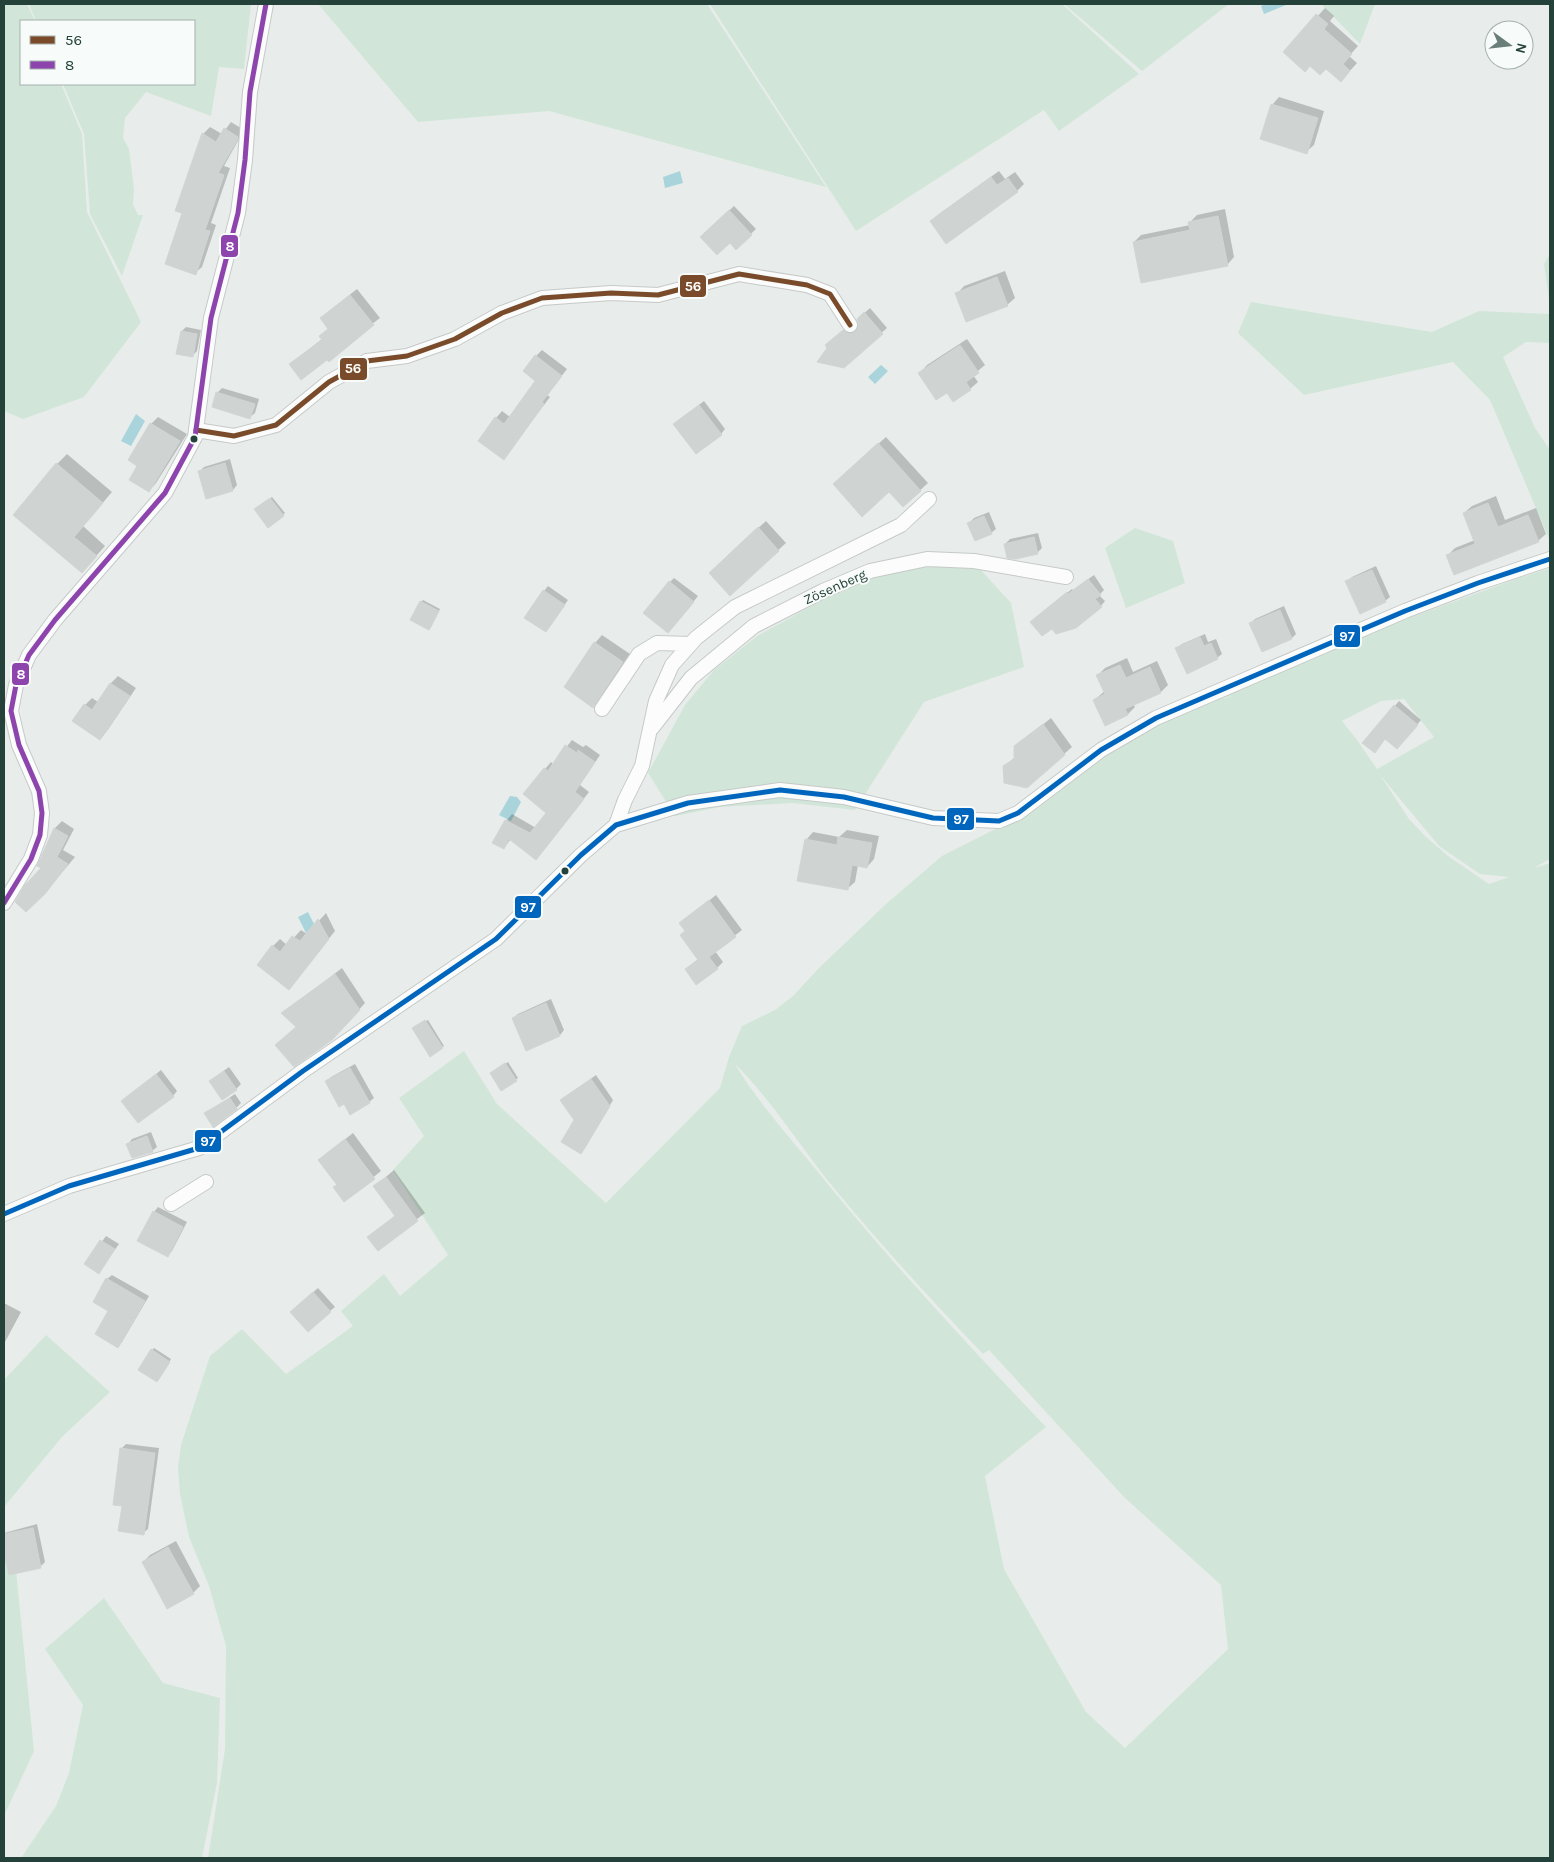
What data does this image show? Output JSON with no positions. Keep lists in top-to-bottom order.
{
  "streets": {
    "street": ["Zösenberg"]
  },
  "lines": ["transit line 8", "transit line 56", "transit line 97"],
  "legend": ["56", "8"],
  "north": "right"
}
